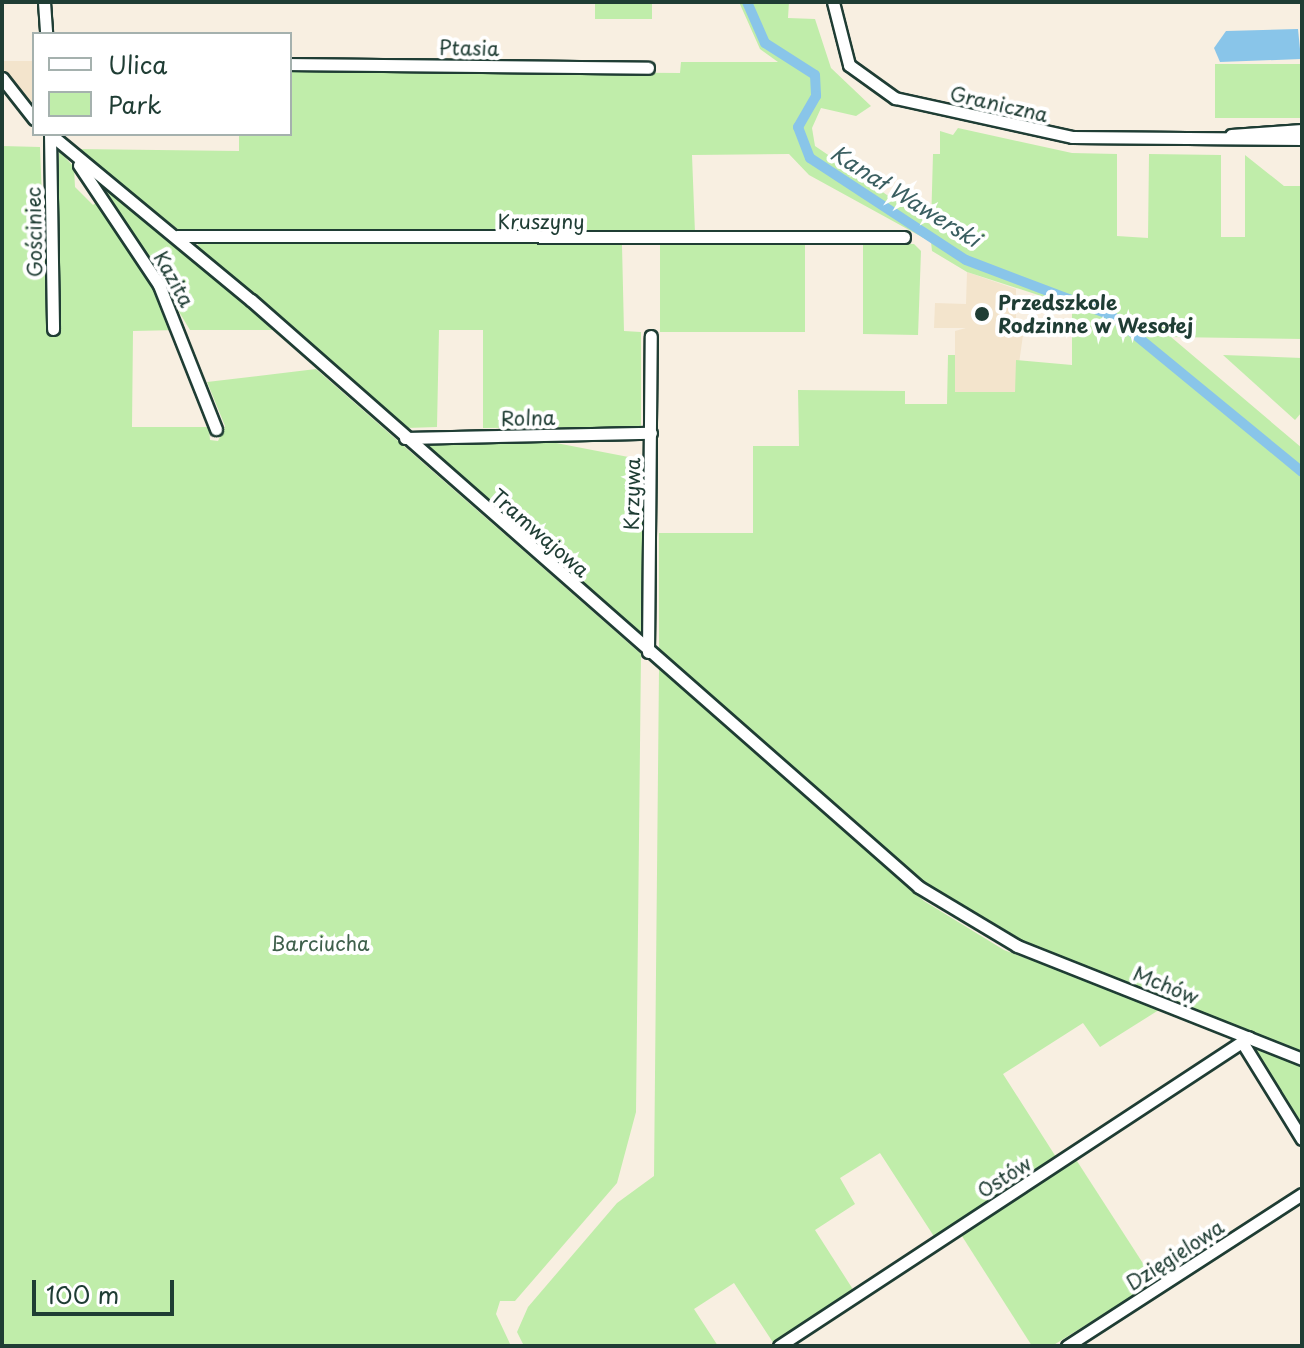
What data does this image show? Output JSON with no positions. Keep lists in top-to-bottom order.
{
  "streets": {
    "street": [
      "Ptasia",
      "Graniczna",
      "Kruszyny",
      "Gościniec",
      "Kazita",
      "Rolna",
      "Krzywa",
      "Tramwajowa",
      "Mchów",
      "Ostów",
      "Dzięgielowa"
    ]
  },
  "crossings": [
    ["Kruszyny", "Tramwajowa"],
    ["Kazita", "Tramwajowa"],
    ["Rolna", "Krzywa"],
    ["Rolna", "Tramwajowa"],
    ["Krzywa", "Tramwajowa"],
    ["Tramwajowa", "Mchów"],
    ["Mchów", "Ostów"]
  ],
  "water": ["Kanał Wawerski"],
  "parks": ["Barciucha"],
  "places": ["Przedszkole Rodzinne w Wesołej"],
  "legend": ["Ulica", "Park"],
  "scale_bar": "100 m"
}
